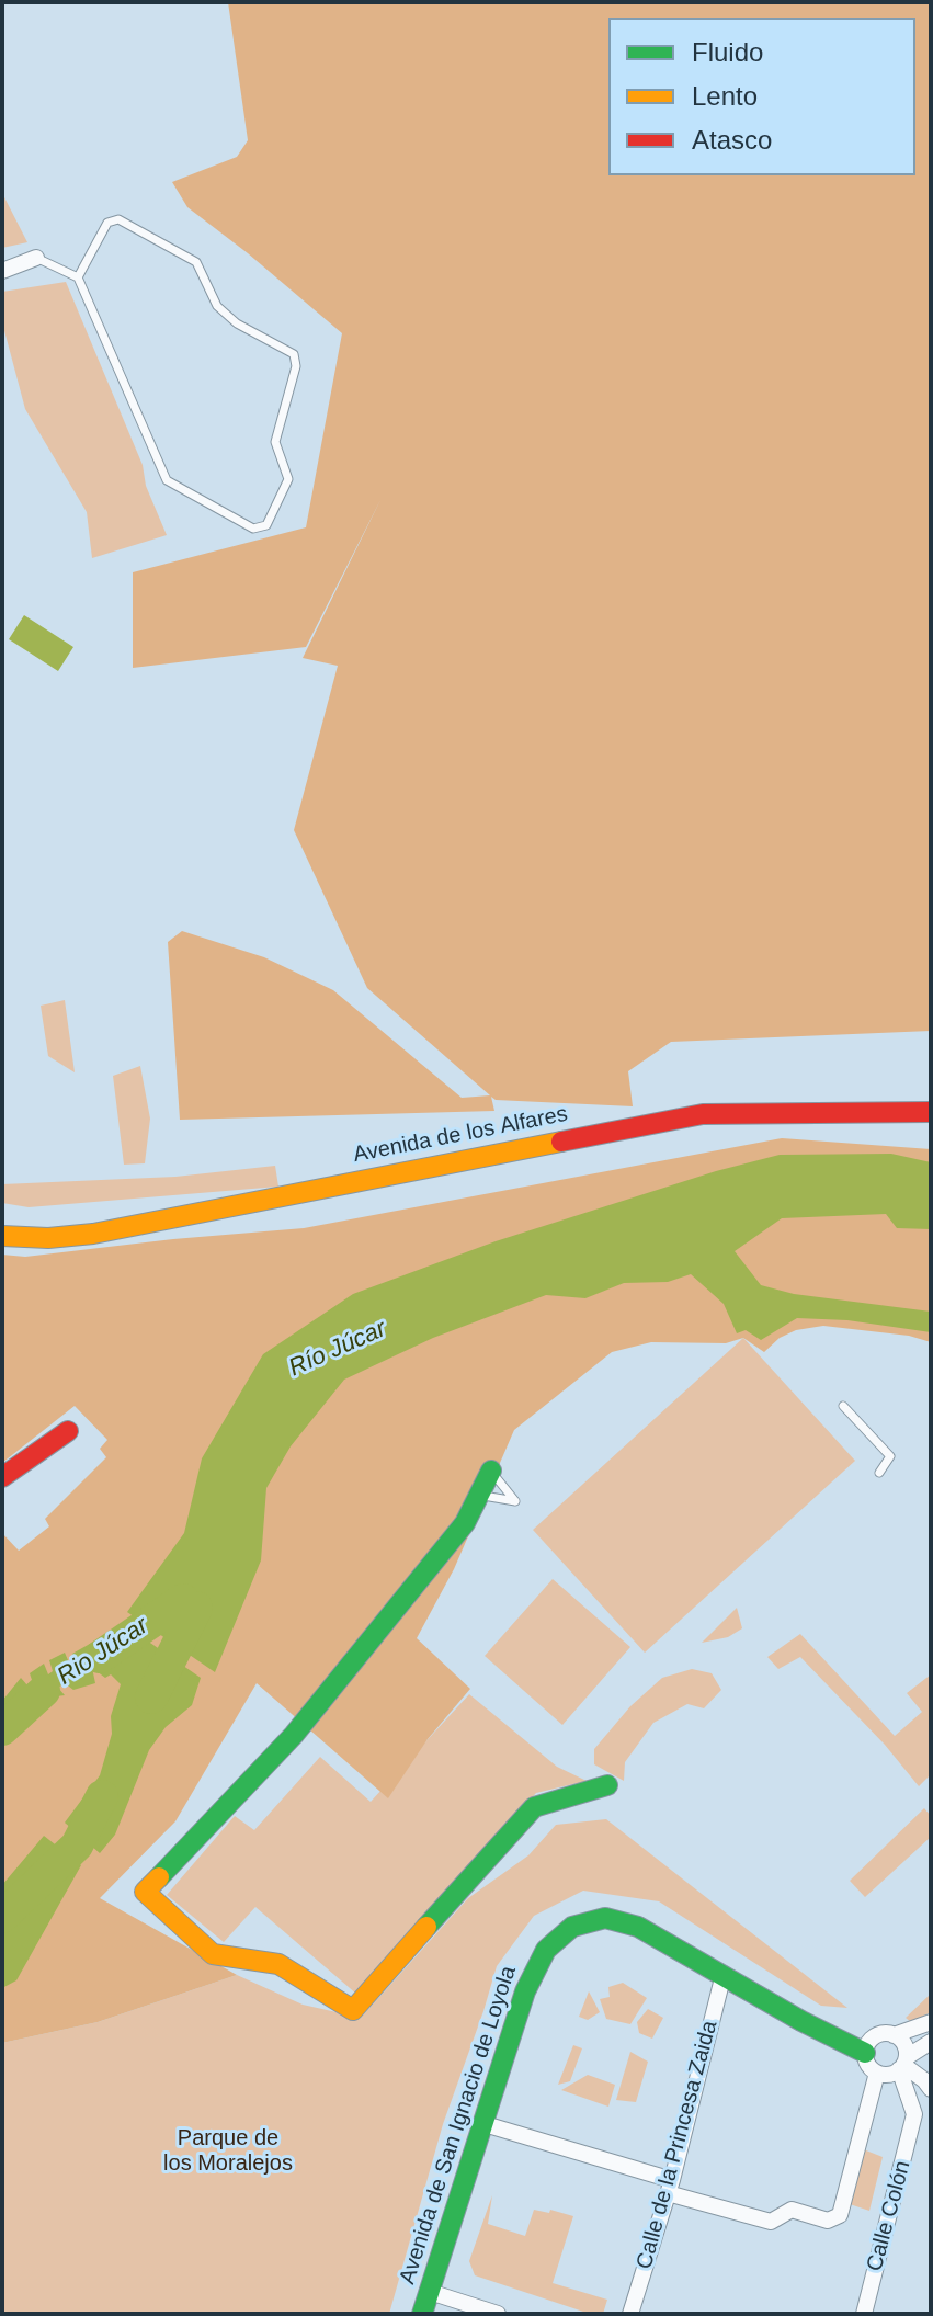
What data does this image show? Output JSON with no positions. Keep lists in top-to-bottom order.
{
  "streets": {
    "street": [
      "Avenida de los Alfares",
      "Avenida de San Ignacio de Loyola",
      "Calle de la Princesa Zaida",
      "Calle Colón"
    ]
  },
  "crossings": [
    ["Avenida de San Ignacio de Loyola", "Calle de la Princesa Zaida"],
    ["Avenida de San Ignacio de Loyola", "Calle Colón"]
  ],
  "water": ["Río Júcar", "Rio Júcar"],
  "parks": ["Parque de los Moralejos"],
  "legend": ["Fluido", "Lento", "Atasco"]
}
